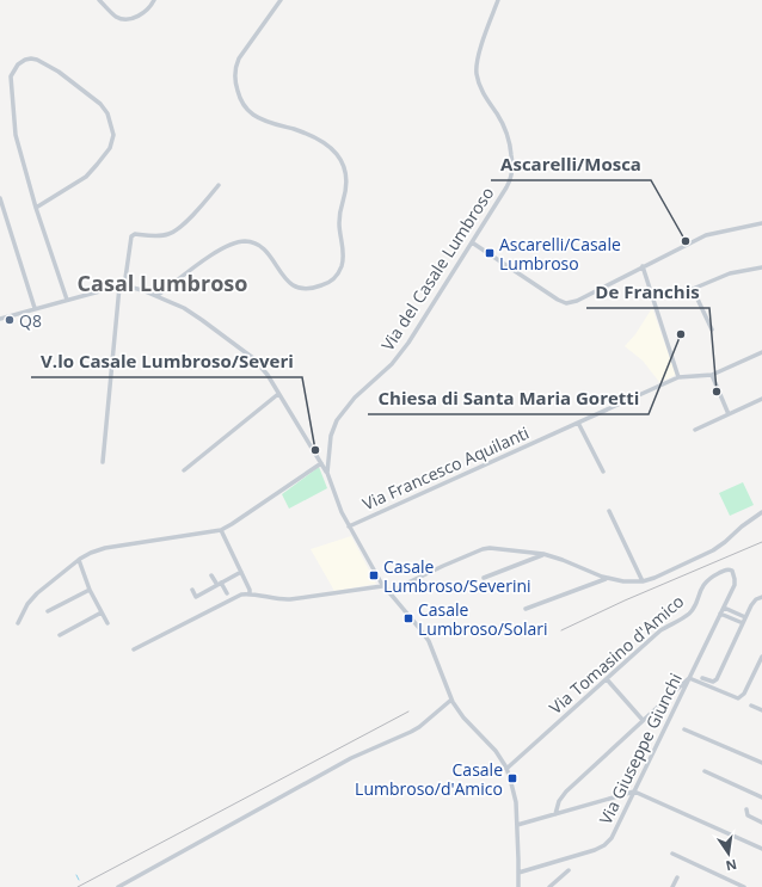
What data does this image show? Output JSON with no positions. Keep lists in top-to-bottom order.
{
  "streets": {
    "street": [
      "Via del Casale Lumbroso",
      "Via Francesco Aquilanti",
      "Via Tomasino d'Amico",
      "Via Giuseppe Giunchi"
    ]
  },
  "crossings": [
    ["Via del Casale Lumbroso", "Via Francesco Aquilanti"],
    ["Via del Casale Lumbroso", "Via Tomasino d'Amico"],
    ["Via del Casale Lumbroso", "Via Giuseppe Giunchi"],
    ["Via Tomasino d'Amico", "Via Giuseppe Giunchi"]
  ],
  "districts": ["Casal Lumbroso"],
  "places": {
    "other": [
      "Ascarelli/Mosca",
      "Q8",
      "Chiesa di Santa Maria Goretti",
      "De Franchis",
      "V.lo Casale Lumbroso/Severi"
    ],
    "transit": [
      "Ascarelli/Casale Lumbroso",
      "Casale Lumbroso/Severini",
      "Casale Lumbroso/Solari",
      "Casale Lumbroso/d'Amico"
    ]
  },
  "north": "bottom"
}
